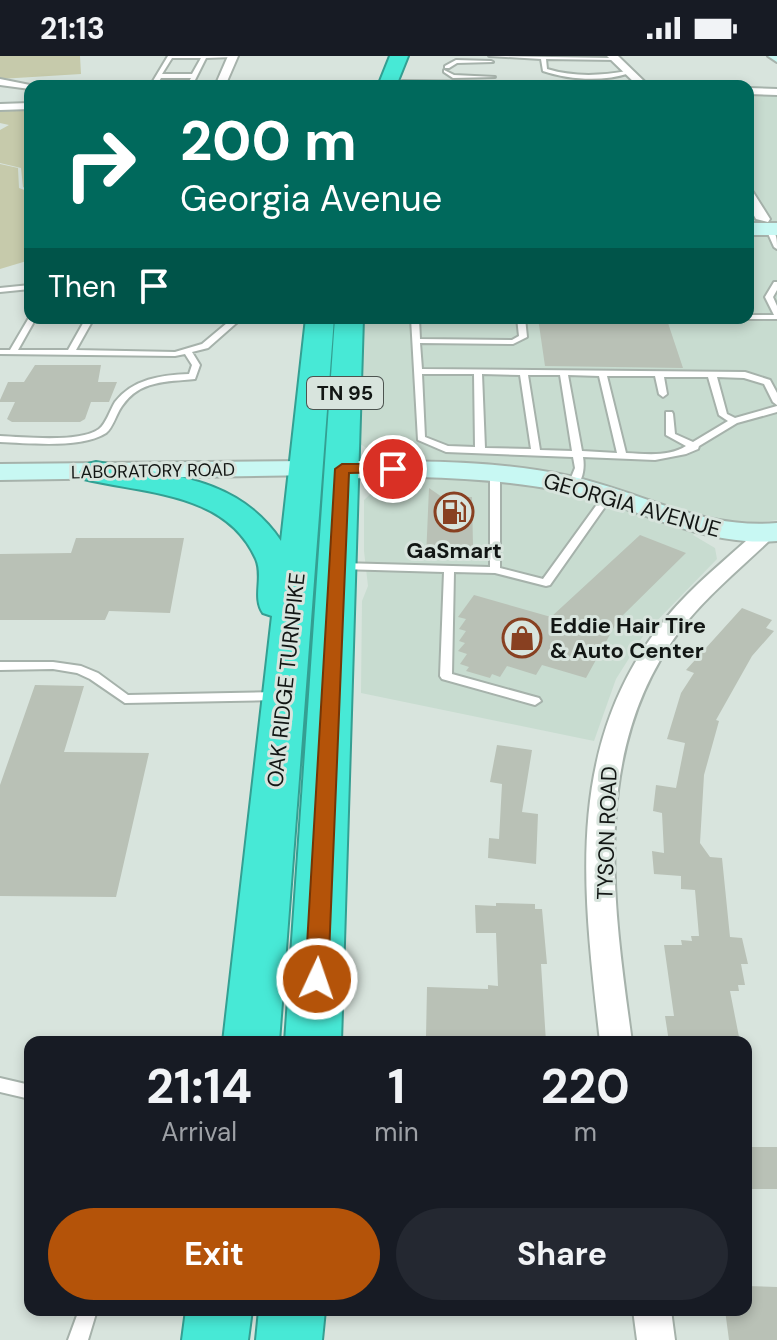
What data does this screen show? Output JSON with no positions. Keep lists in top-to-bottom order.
{
  "streets": {
    "highway": ["TN 95", "OAK RIDGE TURNPIKE"],
    "street": ["LABORATORY ROAD", "GEORGIA AVENUE", "TYSON ROAD"]
  },
  "crossings": [
    ["LABORATORY ROAD", "GEORGIA AVENUE"],
    ["LABORATORY ROAD", "OAK RIDGE TURNPIKE"],
    ["GEORGIA AVENUE", "OAK RIDGE TURNPIKE"],
    ["GEORGIA AVENUE", "TYSON ROAD"]
  ],
  "places": {
    "fuel station": ["GaSmart"],
    "shop": ["Eddie Hair Tire & Auto Center"]
  },
  "page": {
    "status": "21:13",
    "turn": ["200 m", "Georgia Avenue"],
    "then": "Then",
    "eta": [
      "21:14",
      "Arrival",
      "1",
      "min",
      "220",
      "m"
    ],
    "buttons": ["Exit", "Share"]
  }
}
